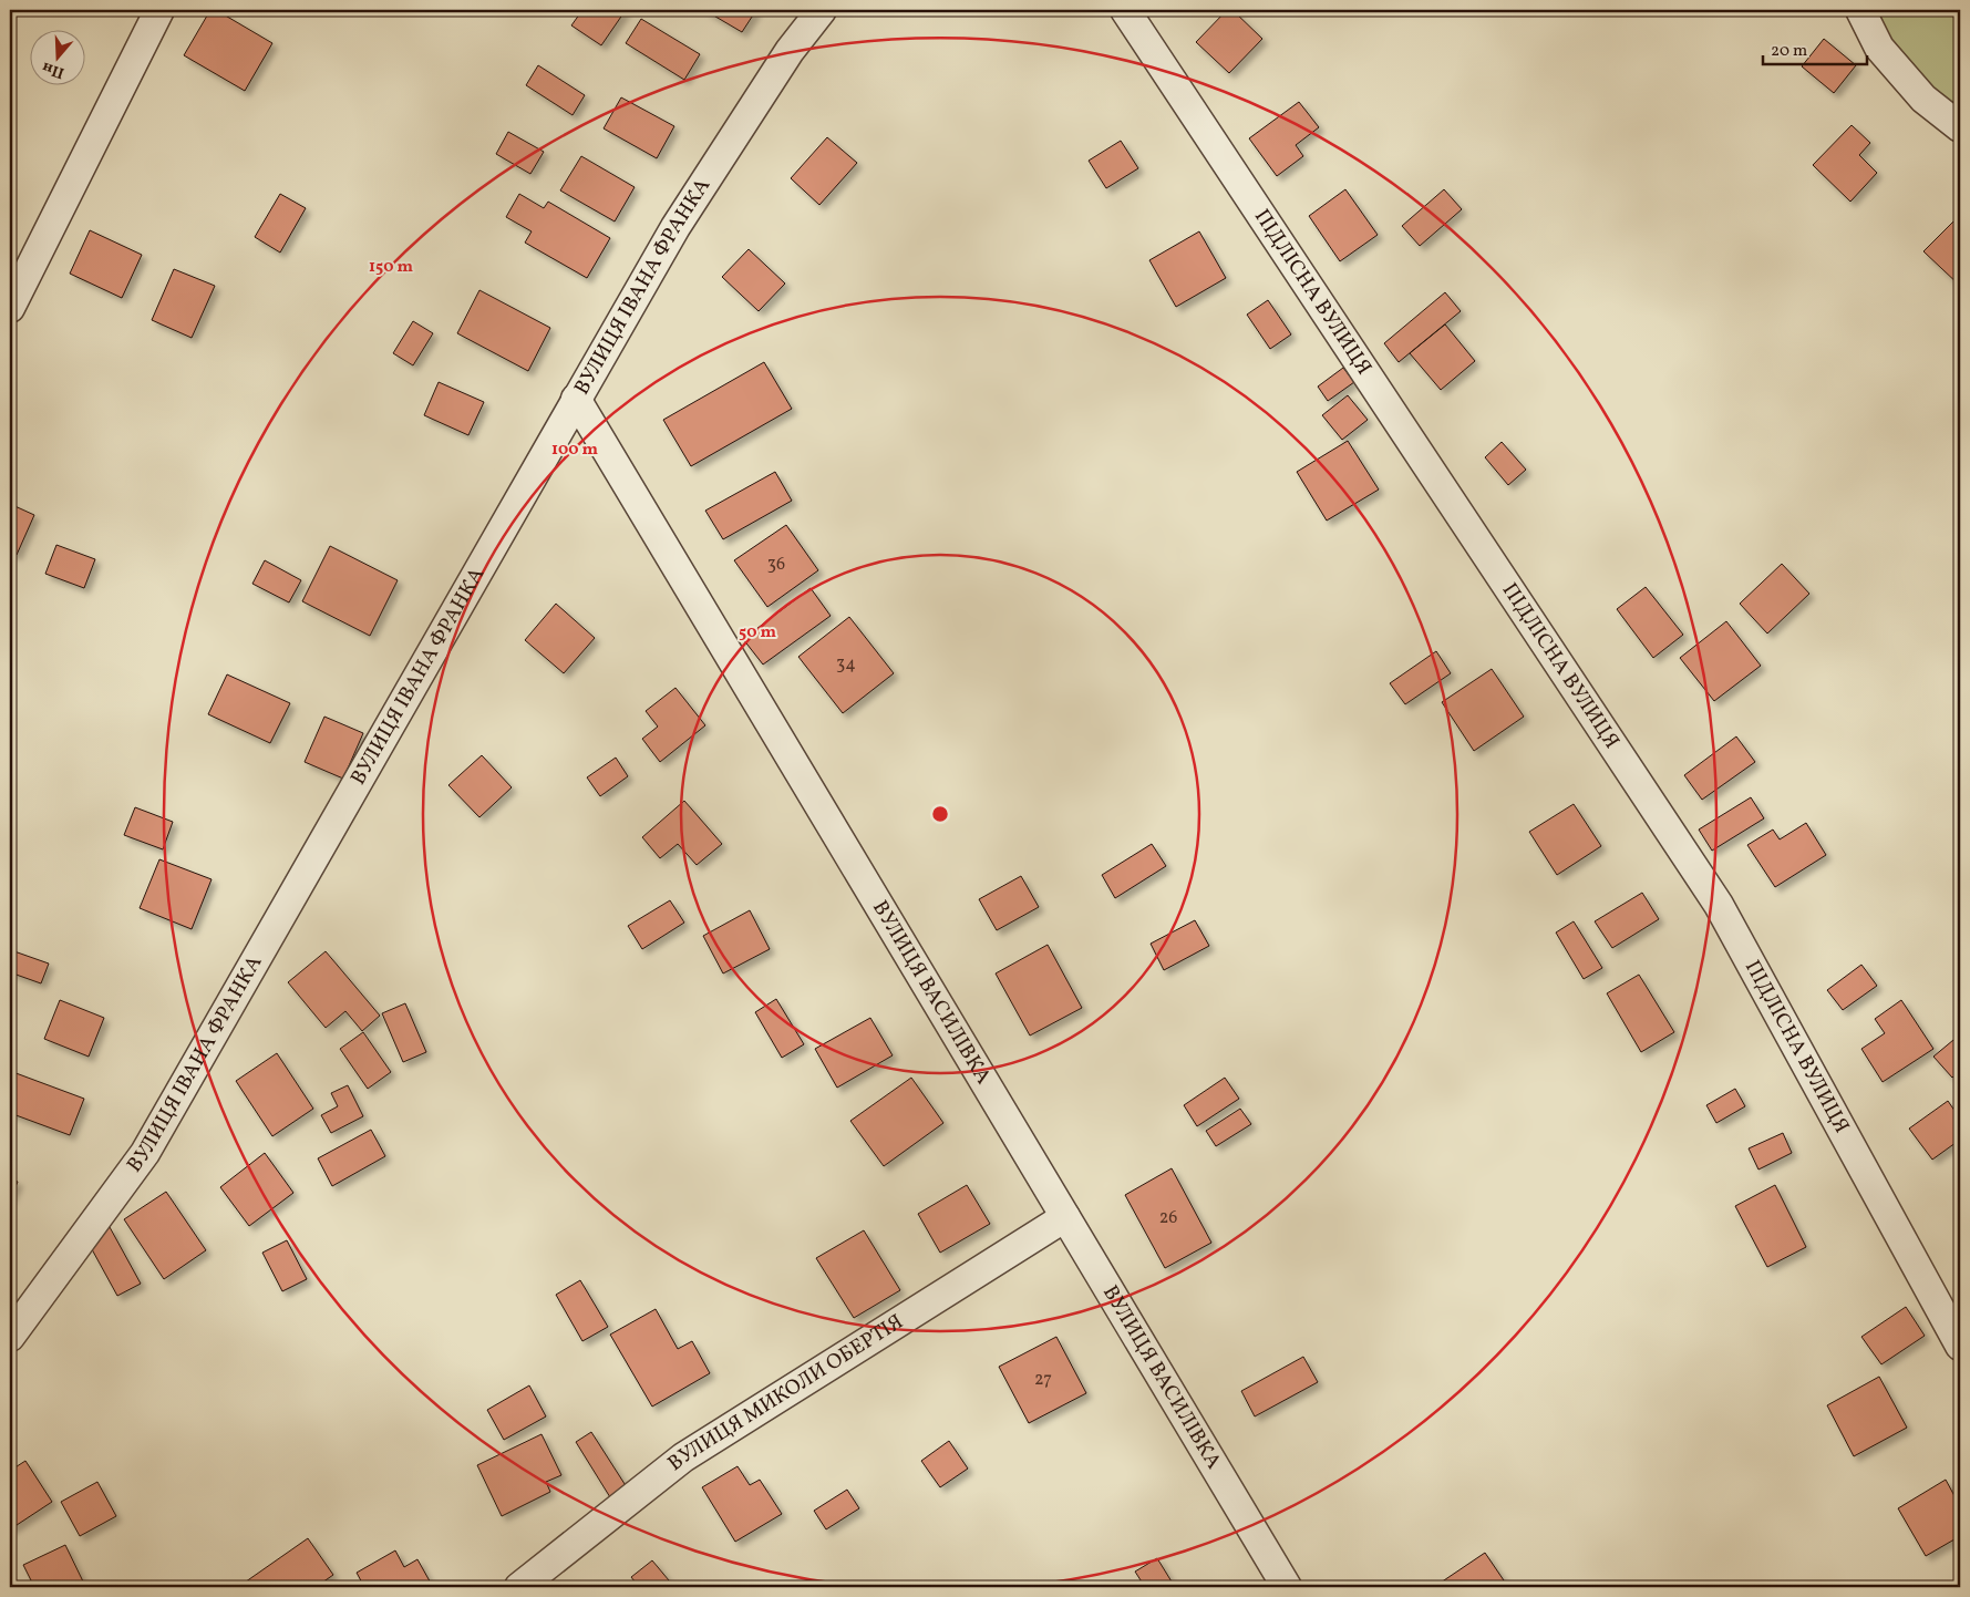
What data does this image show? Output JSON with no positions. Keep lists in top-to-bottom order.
{
  "streets": {
    "street": [
      "ВУЛИЦЯ ІВАНА ФРАНКА",
      "ПІДЛІСНА ВУЛИЦЯ",
      "ВУЛИЦЯ ВАСИЛІВКА",
      "ВУЛИЦЯ МИКОЛИ ОБЕРТІЯ"
    ]
  },
  "crossings": [
    ["ВУЛИЦЯ ІВАНА ФРАНКА", "ВУЛИЦЯ ВАСИЛІВКА"],
    ["ВУЛИЦЯ ВАСИЛІВКА", "ВУЛИЦЯ МИКОЛИ ОБЕРТІЯ"]
  ],
  "house_numbers": [
    "36",
    "34",
    "26",
    "27"
  ],
  "scale_bar": "20 m",
  "north": "bottom",
  "rings": ["150 m", "100 m", "50 m"]
}
